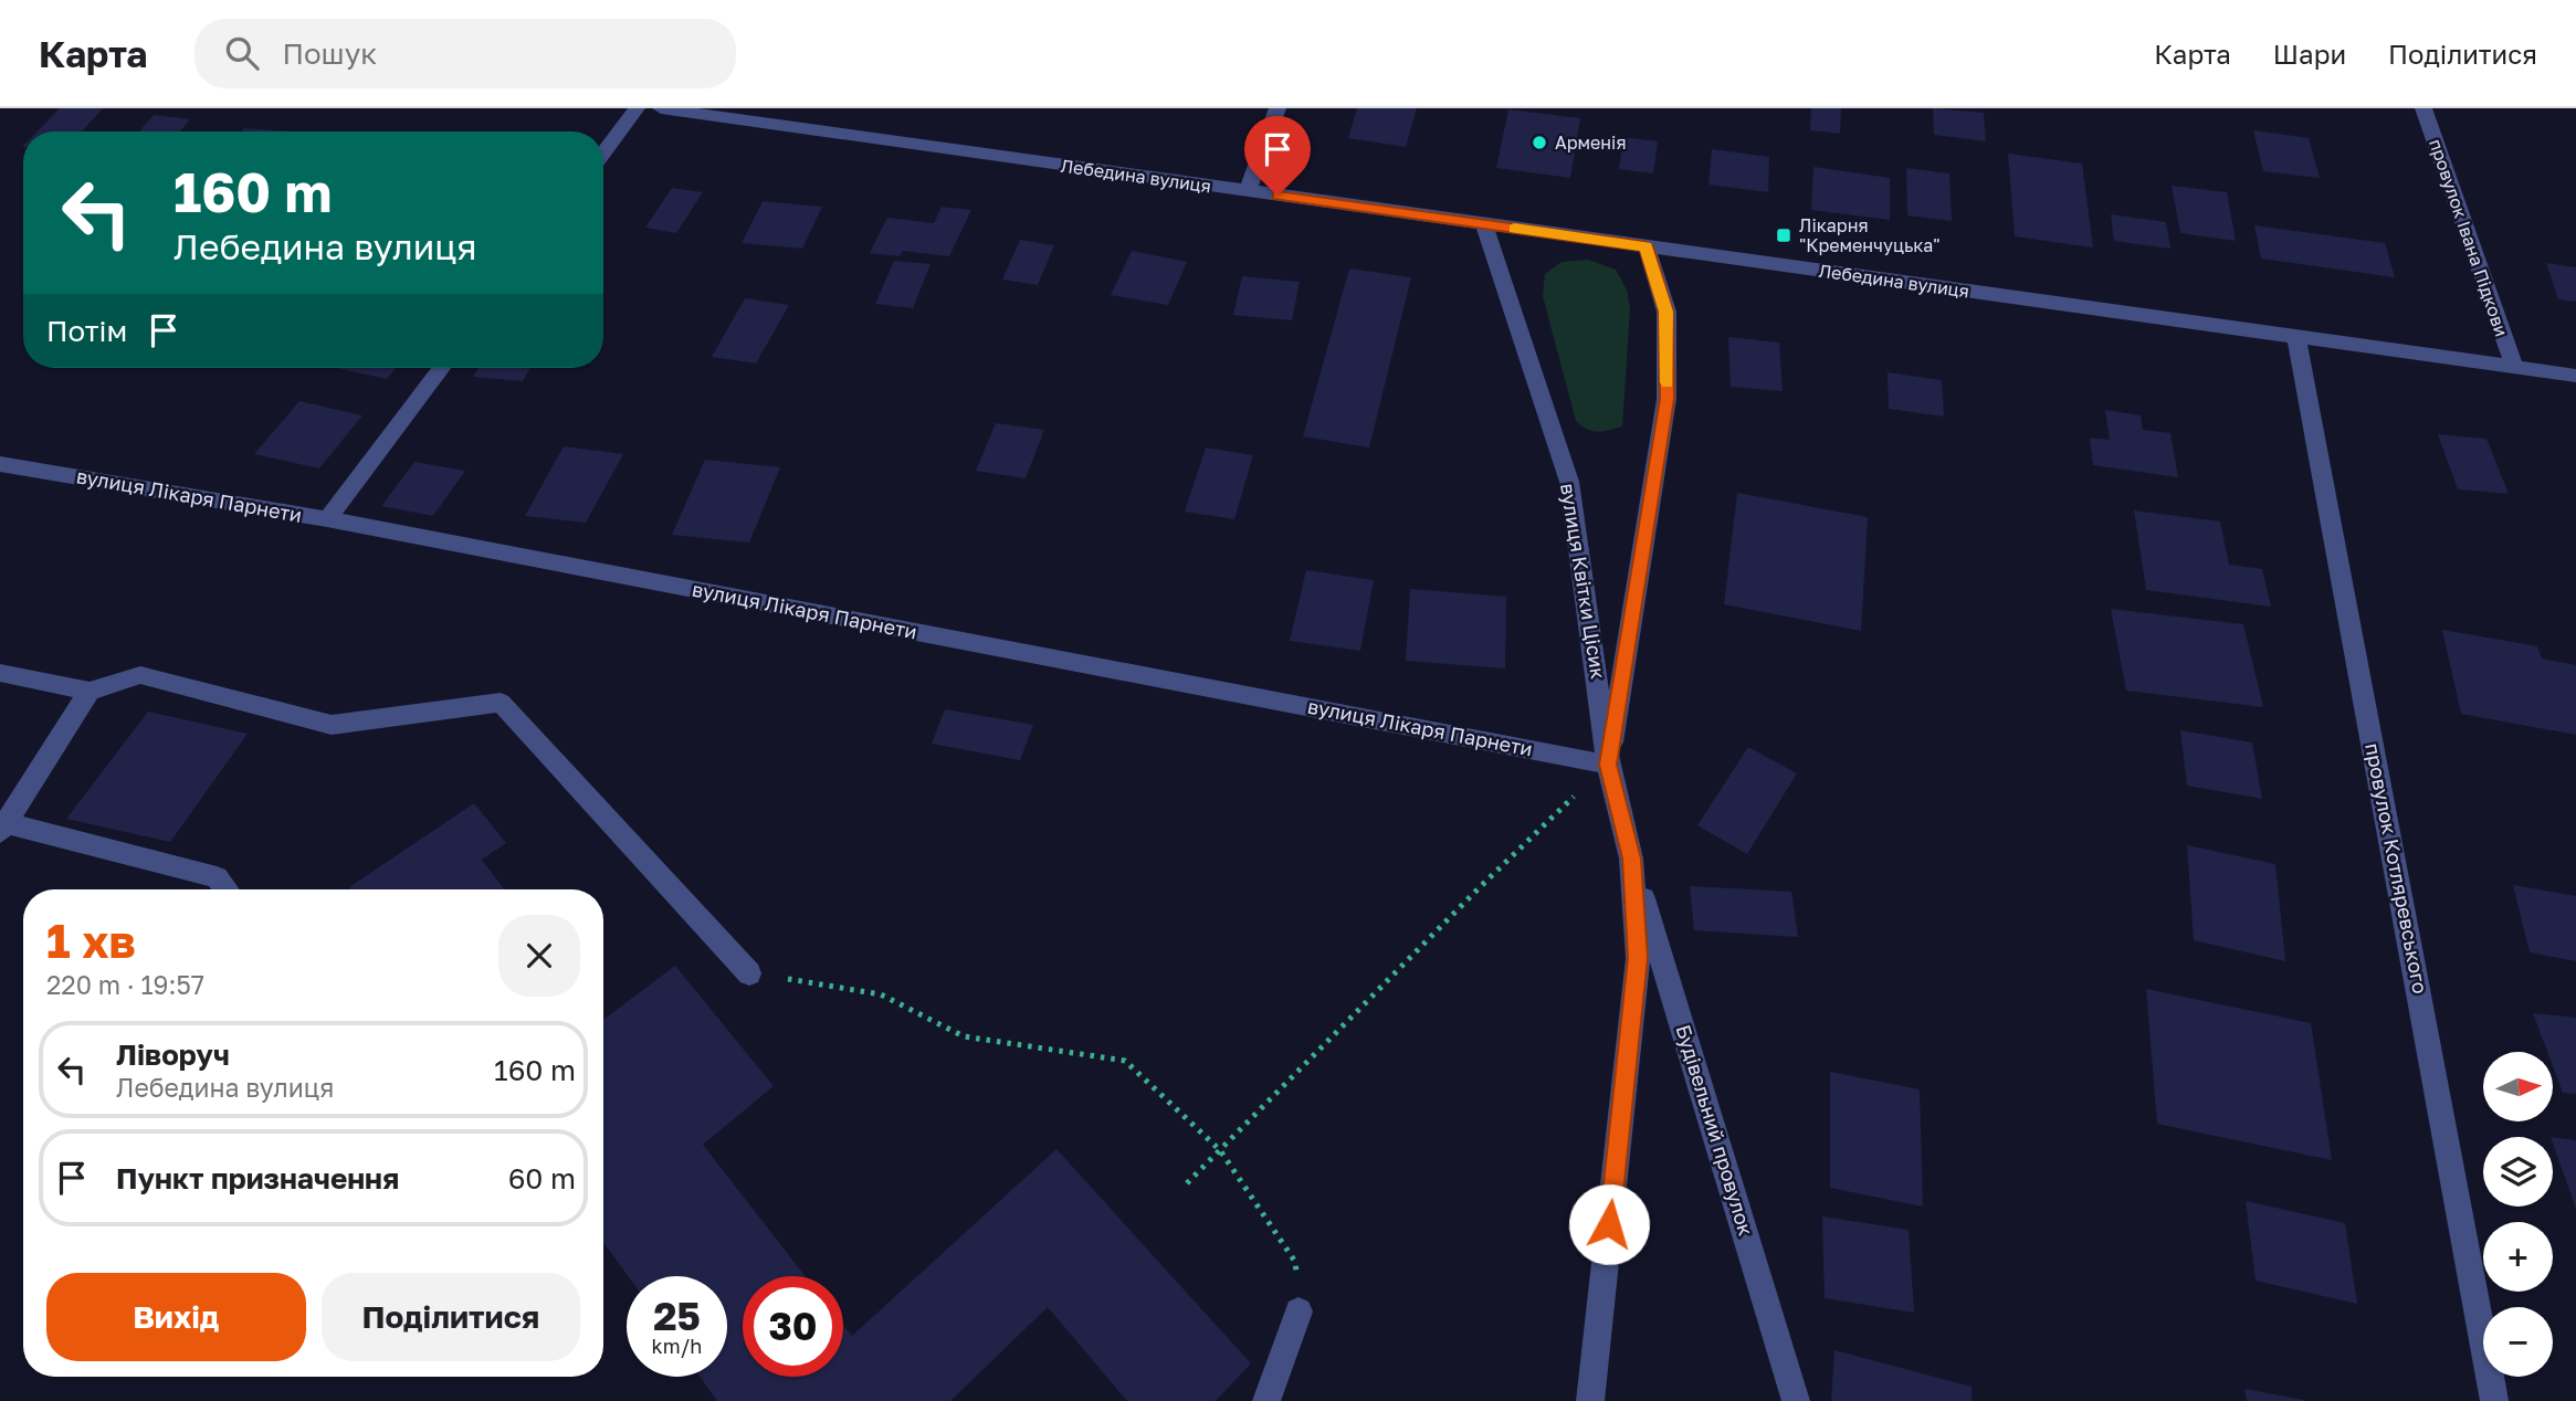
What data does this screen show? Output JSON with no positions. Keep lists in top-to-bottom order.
{
  "streets": {
    "street": [
      "Лебедина вулиця",
      "провулок Івана Підкови",
      "вулиця Лікаря Парнети",
      "вулиця Квітки Цісик",
      "провулок Котляревського",
      "Будівельний провулок"
    ]
  },
  "crossings": [
    ["Лебедина вулиця", "провулок Івана Підкови"],
    ["Лебедина вулиця", "вулиця Квітки Цісик"],
    ["Лебедина вулиця", "провулок Котляревського"],
    ["вулиця Лікаря Парнети", "вулиця Квітки Цісик"],
    ["вулиця Квітки Цісик", "Будівельний провулок"]
  ],
  "places": {
    "other": ["Арменія"],
    "transit": ["Лікарня \"Кременчуцька\""]
  },
  "north": "right",
  "page": {
    "header": "Карта",
    "search": "Пошук",
    "nav": ["Карта", "Шари", "Поділитися"],
    "turn": ["160 m", "Лебедина вулиця"],
    "then": "Потім",
    "heading": ["1 хв", "220 m · 19:57"],
    "list": [
      {
        "name": "Ліворуч",
        "note": "Лебедина вулиця",
        "value": "160 m"
      },
      {
        "name": "Пункт призначення",
        "value": "60 m"
      }
    ],
    "map_buttons": ["+", "−"],
    "buttons": ["Вихід", "Поділитися"],
    "speed": "25 km/h",
    "limit": "30"
  }
}
